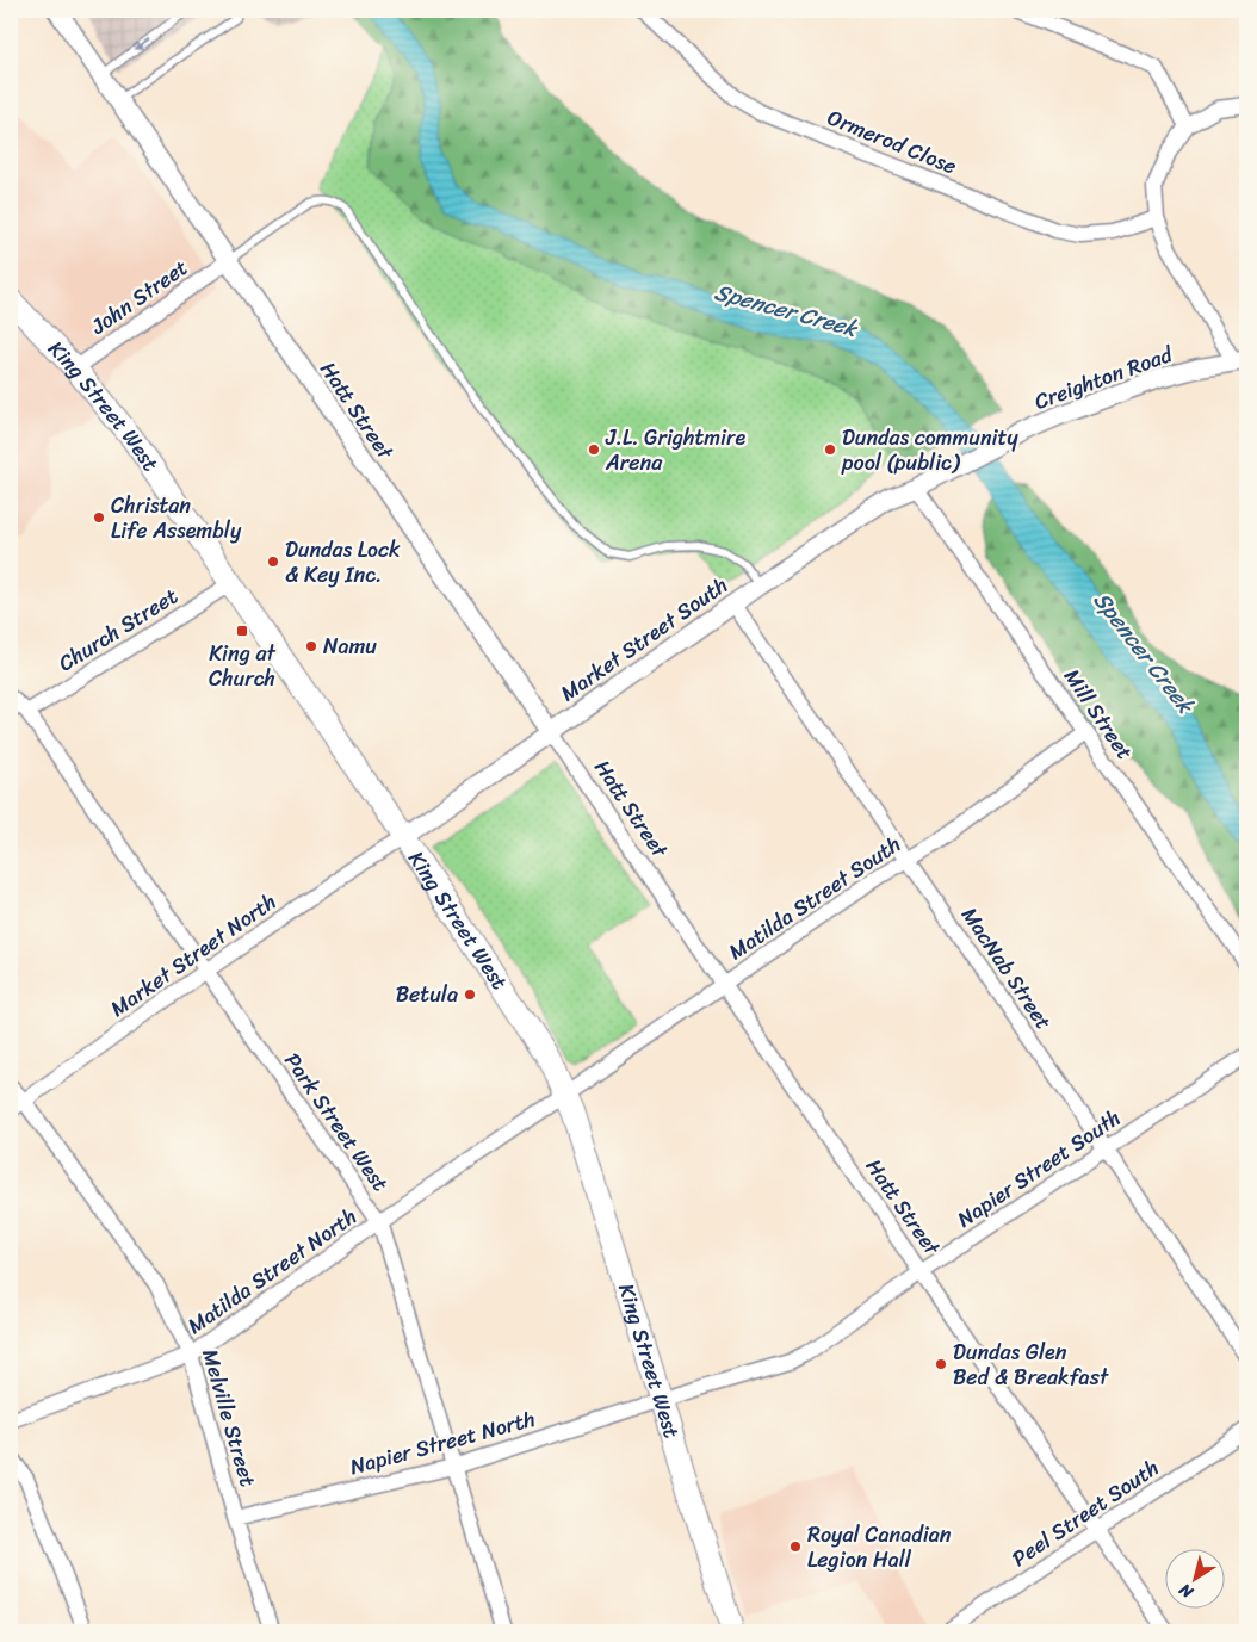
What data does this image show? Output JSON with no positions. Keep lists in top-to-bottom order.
{
  "streets": {
    "main road": ["King Street West"],
    "street": [
      "Ormerod Close",
      "John Street",
      "Creighton Road",
      "Hatt Street",
      "Church Street",
      "Market Street South",
      "Mill Street",
      "Matilda Street South",
      "Market Street North",
      "MacNab Street",
      "Park Street West",
      "Napier Street South",
      "Matilda Street North",
      "Melville Street",
      "Napier Street North",
      "Peel Street South"
    ]
  },
  "crossings": [
    ["John Street", "King Street West"],
    ["John Street", "Hatt Street"],
    ["Creighton Road", "Market Street South"],
    ["Creighton Road", "Mill Street"],
    ["King Street West", "Church Street"],
    ["King Street West", "Market Street South"],
    ["King Street West", "Matilda Street South"],
    ["King Street West", "Market Street North"],
    ["King Street West", "Napier Street South"],
    ["King Street West", "Matilda Street North"],
    ["King Street West", "Napier Street North"],
    ["Hatt Street", "Market Street South"],
    ["Hatt Street", "Matilda Street South"],
    ["Hatt Street", "Napier Street South"],
    ["Hatt Street", "Peel Street South"],
    ["Church Street", "Park Street West"],
    ["Market Street South", "Mill Street"],
    ["Market Street South", "Market Street North"],
    ["Market Street South", "MacNab Street"],
    ["Mill Street", "Matilda Street South"],
    ["Matilda Street South", "MacNab Street"],
    ["Matilda Street South", "Matilda Street North"],
    ["Market Street North", "Park Street West"],
    ["Market Street North", "Melville Street"],
    ["MacNab Street", "Napier Street South"],
    ["Park Street West", "Matilda Street North"],
    ["Park Street West", "Napier Street North"],
    ["Napier Street South", "Napier Street North"],
    ["Matilda Street North", "Melville Street"],
    ["Melville Street", "Napier Street North"]
  ],
  "water": ["Spencer Creek"],
  "places": {
    "other": [
      "J.L. Grightmire Arena",
      "Dundas community pool (public)",
      "Christan Life Assembly",
      "Dundas Lock & Key Inc.",
      "Namu",
      "Betula",
      "Dundas Glen Bed & Breakfast",
      "Royal Canadian Legion Hall"
    ],
    "transit": ["King at Church"]
  },
  "north": "bottom left"
}
